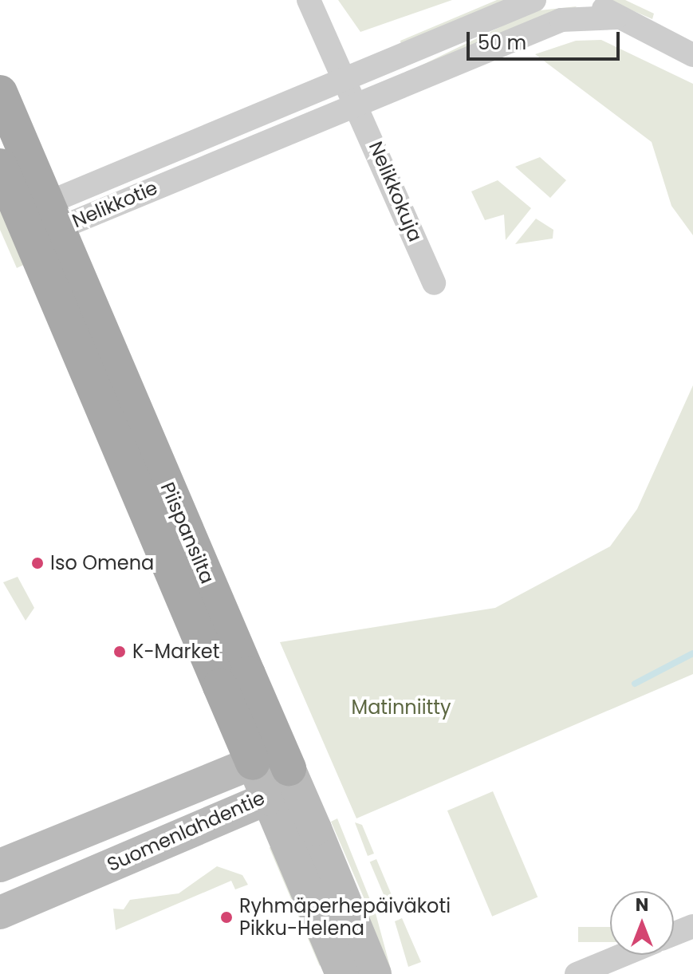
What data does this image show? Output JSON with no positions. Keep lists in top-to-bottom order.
{
  "streets": {
    "main road": ["Piispansilta", "Suomenlahdentie"],
    "street": ["Nelikkokuja", "Nelikkotie"]
  },
  "crossings": [
    ["Nelikkokuja", "Nelikkotie"],
    ["Nelikkotie", "Piispansilta"],
    ["Piispansilta", "Suomenlahdentie"]
  ],
  "parks": ["Matinniitty"],
  "places": ["Iso Omena", "K-Market", "Ryhmäperhepäiväkoti Pikku-Helena"],
  "scale_bar": "50 m",
  "north": "top"
}
